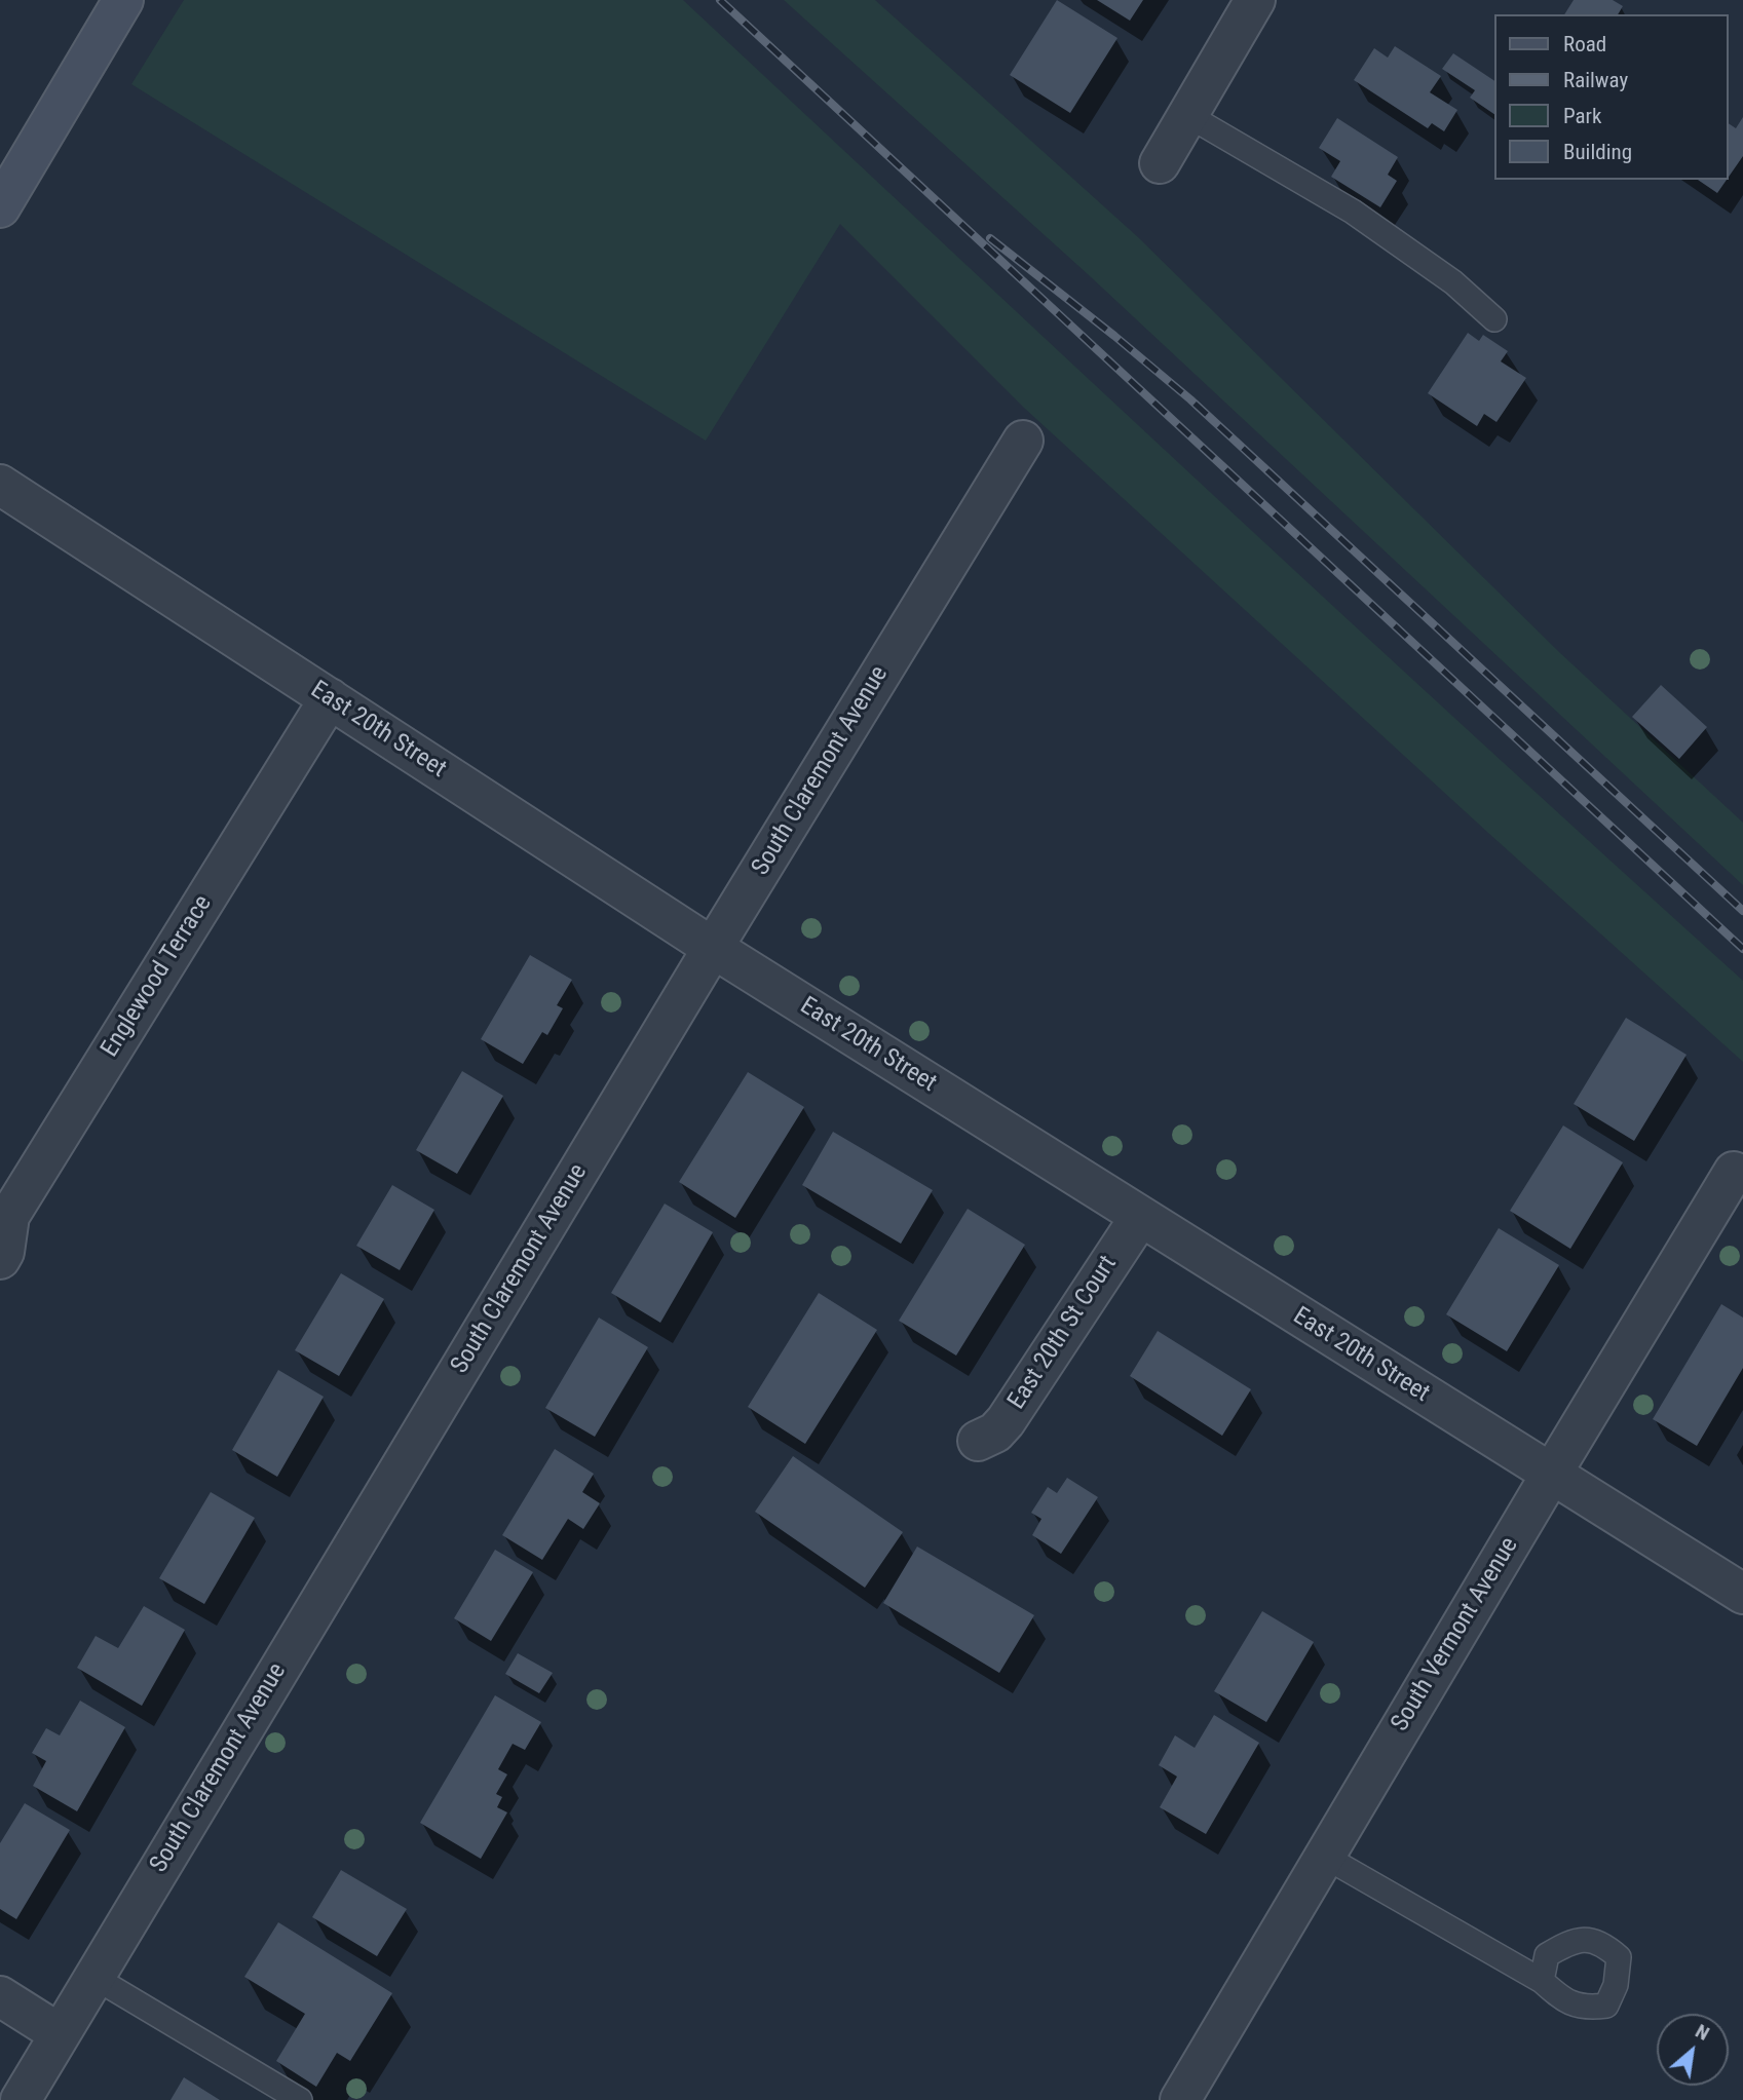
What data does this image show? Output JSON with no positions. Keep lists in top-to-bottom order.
{
  "streets": {
    "street": [
      "East 20th Street",
      "South Claremont Avenue",
      "Englewood Terrace",
      "East 20th St Court",
      "South Vermont Avenue"
    ]
  },
  "crossings": [
    ["East 20th Street", "South Claremont Avenue"],
    ["East 20th Street", "Englewood Terrace"],
    ["East 20th Street", "East 20th St Court"],
    ["East 20th Street", "South Vermont Avenue"]
  ],
  "legend": [
    "Road",
    "Railway",
    "Park",
    "Building"
  ],
  "north": "top right"
}
